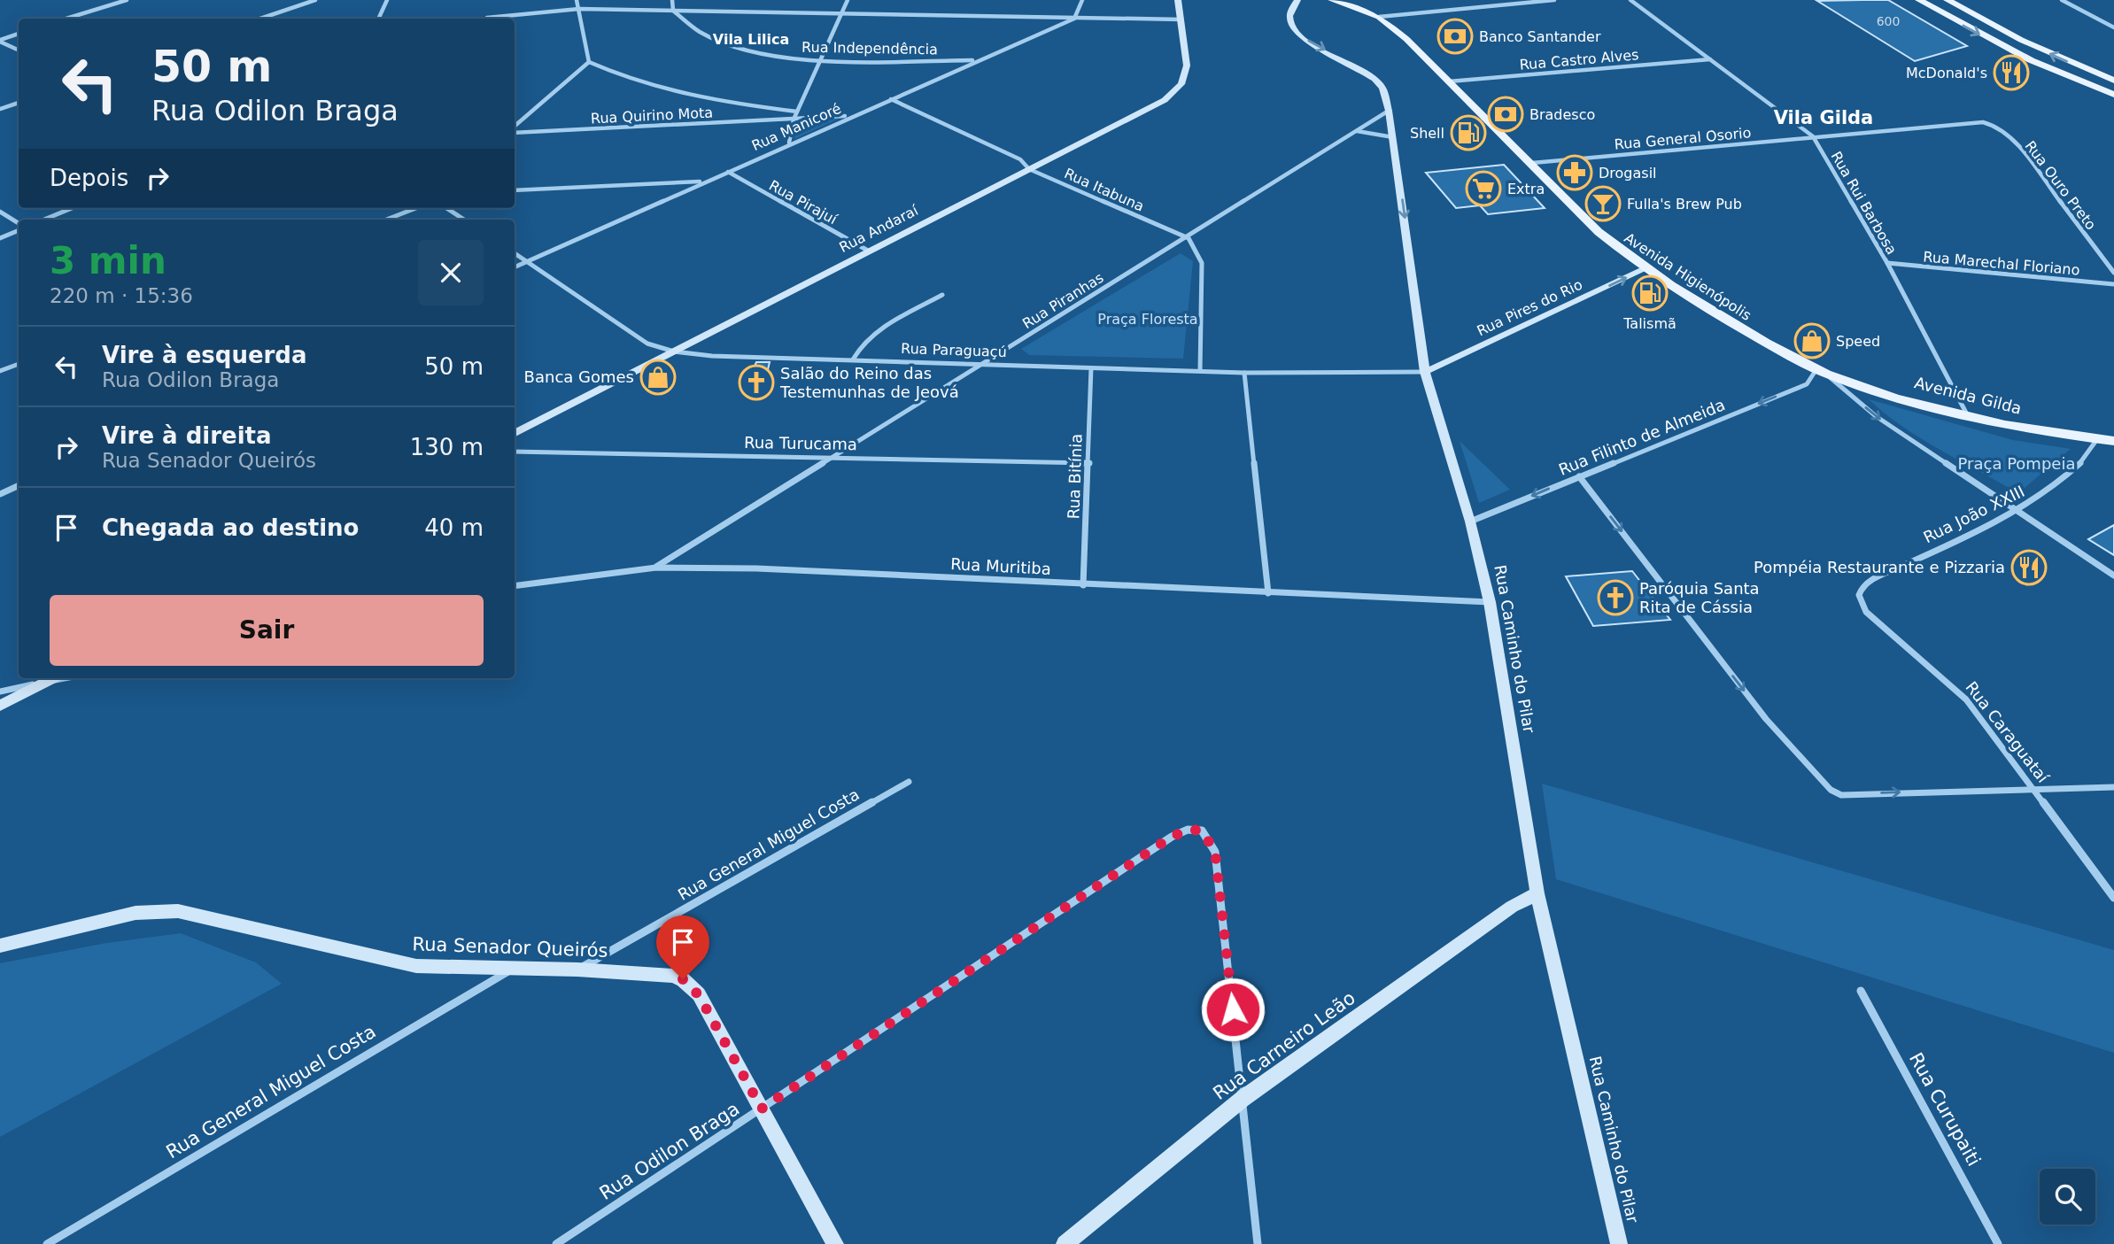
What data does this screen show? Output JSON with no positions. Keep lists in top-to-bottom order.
{
  "streets": {
    "main road": ["Avenida Higienópolis", "Avenida Gilda"],
    "street": [
      "Rua Independência",
      "Rua Castro Alves",
      "Rua Quirino Mota",
      "Rua Manicoré",
      "Rua General Osorio",
      "Rua Ouro Preto",
      "Rua Itabuna",
      "Rua Pirajuí",
      "Rua Rui Barbosa",
      "Rua Andaraí",
      "Rua Marechal Floriano",
      "Rua Piranhas",
      "Rua Pires do Rio",
      "Rua Paraguaçú",
      "Rua Filinto de Almeida",
      "Rua Turucama",
      "Rua Bitínia",
      "Rua João XXIII",
      "Rua Muritiba",
      "Rua Caminho do Pilar",
      "Rua Caraguataí",
      "Rua General Miguel Costa",
      "Rua Senador Queirós",
      "Rua Carneiro Leão",
      "Rua Curupaiti",
      "Rua Odilon Braga"
    ]
  },
  "crossings": [
    ["Rua Independência", "Rua Manicoré"],
    ["Rua Castro Alves", "Rua Rui Barbosa"],
    ["Rua Castro Alves", "Avenida Higienópolis"],
    ["Rua Quirino Mota", "Rua Manicoré"],
    ["Rua Manicoré", "Rua Itabuna"],
    ["Rua Manicoré", "Rua Pirajuí"],
    ["Rua Manicoré", "Rua Paraguaçú"],
    ["Rua General Osorio", "Rua Ouro Preto"],
    ["Rua General Osorio", "Rua Rui Barbosa"],
    ["Rua General Osorio", "Avenida Higienópolis"],
    ["Rua Itabuna", "Rua Andaraí"],
    ["Rua Itabuna", "Rua Piranhas"],
    ["Rua Pirajuí", "Rua Andaraí"],
    ["Rua Rui Barbosa", "Rua Marechal Floriano"],
    ["Rua Rui Barbosa", "Avenida Gilda"],
    ["Rua Andaraí", "Rua Paraguaçú"],
    ["Avenida Higienópolis", "Rua Pires do Rio"],
    ["Avenida Higienópolis", "Avenida Gilda"],
    ["Avenida Higienópolis", "Rua Filinto de Almeida"],
    ["Avenida Higienópolis", "Rua João XXIII"],
    ["Rua Piranhas", "Rua Paraguaçú"],
    ["Rua Piranhas", "Rua Turucama"],
    ["Rua Piranhas", "Rua Muritiba"],
    ["Rua Piranhas", "Rua Caminho do Pilar"],
    ["Rua Pires do Rio", "Rua Paraguaçú"],
    ["Rua Pires do Rio", "Rua Caminho do Pilar"],
    ["Rua Paraguaçú", "Rua Bitínia"],
    ["Rua Paraguaçú", "Rua Caminho do Pilar"],
    ["Avenida Gilda", "Rua Filinto de Almeida"],
    ["Avenida Gilda", "Rua João XXIII"],
    ["Rua Filinto de Almeida", "Rua Caminho do Pilar"],
    ["Rua Turucama", "Rua Bitínia"],
    ["Rua Bitínia", "Rua Muritiba"],
    ["Rua João XXIII", "Rua Caraguataí"],
    ["Rua Muritiba", "Rua Caminho do Pilar"],
    ["Rua Caminho do Pilar", "Rua Carneiro Leão"],
    ["Rua General Miguel Costa", "Rua Senador Queirós"],
    ["Rua Senador Queirós", "Rua Odilon Braga"],
    ["Rua Carneiro Leão", "Rua Odilon Braga"]
  ],
  "one_way": ["Rua Pires do Rio", "Rua Filinto de Almeida"],
  "districts": ["Vila Lilica", "Vila Gilda"],
  "parks": ["Praça Floresta", "Praça Pompeia"],
  "places": {
    "bank": ["Banco Santander", "Bradesco"],
    "restaurant": ["McDonald's", "Pompéia Restaurante e Pizzaria"],
    "fuel station": ["Shell", "Talismã"],
    "pharmacy": ["Drogasil"],
    "supermarket": ["Extra"],
    "bar": ["Fulla's Brew Pub"],
    "shop": ["Speed", "Banca Gomes"],
    "church": ["Salão do Reino das Testemunhas de Jeová", "Paróquia Santa Rita de Cássia"]
  },
  "house_numbers": ["600"],
  "page": {
    "turn": ["50 m", "Rua Odilon Braga"],
    "then": "Depois",
    "heading": ["3 min", "220 m · 15:36"],
    "list": [
      {
        "name": "Vire à esquerda",
        "note": "Rua Odilon Braga",
        "value": "50 m"
      },
      {
        "name": "Vire à direita",
        "note": "Rua Senador Queirós",
        "value": "130 m"
      },
      {
        "name": "Chegada ao destino",
        "value": "40 m"
      }
    ],
    "buttons": "Sair"
  }
}
